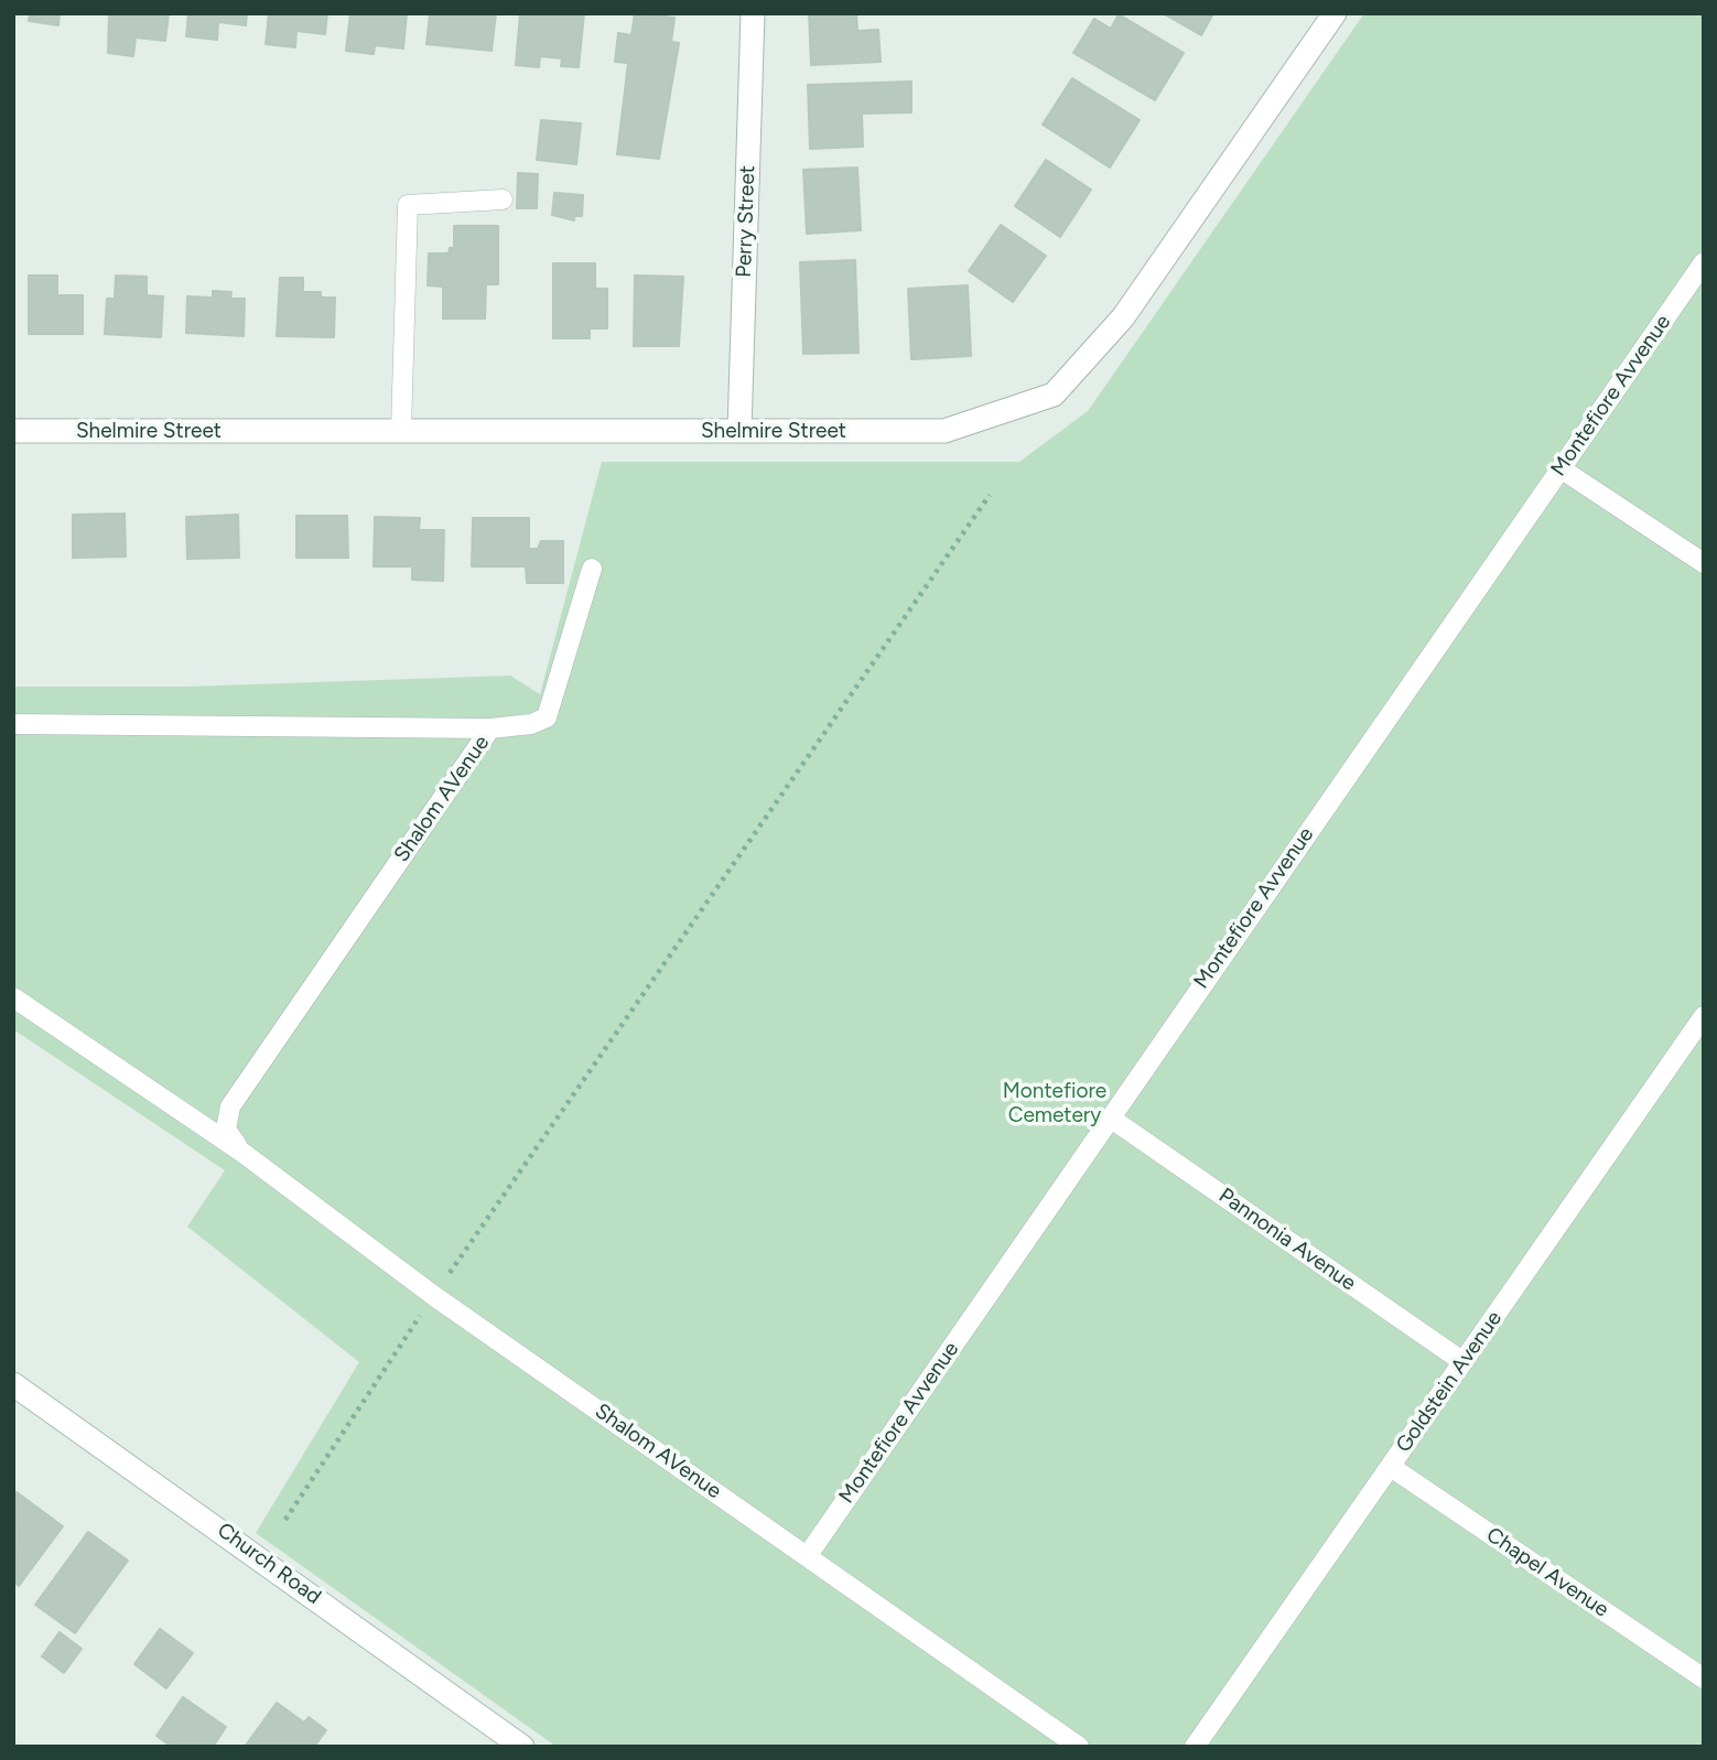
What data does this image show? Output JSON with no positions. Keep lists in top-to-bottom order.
{
  "streets": {
    "street": ["Perry Street", "Shelmire Street", "Church Road"],
    "lane": [
      "Montefiore Avvenue",
      "Shalom AVenue",
      "Pannonia Avenue",
      "Goldstein Avenue",
      "Chapel Avenue"
    ]
  },
  "crossings": [
    ["Perry Street", "Shelmire Street"],
    ["Montefiore Avvenue", "Shalom AVenue"],
    ["Montefiore Avvenue", "Pannonia Avenue"],
    ["Pannonia Avenue", "Goldstein Avenue"],
    ["Goldstein Avenue", "Chapel Avenue"]
  ],
  "parks": ["Montefiore Cemetery"]
}
